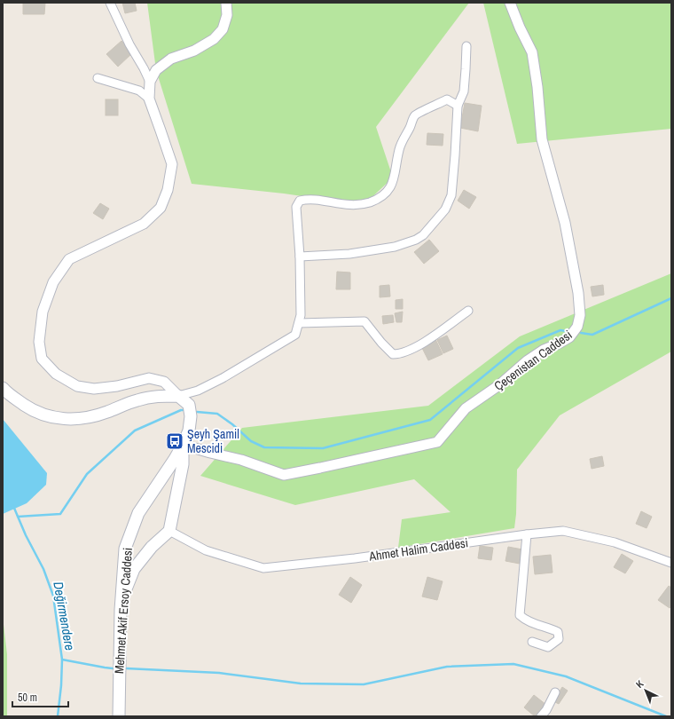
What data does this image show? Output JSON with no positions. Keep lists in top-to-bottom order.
{
  "streets": {
    "main road": ["Mehmet Akif Ersoy Caddesi"],
    "street": ["Çeçenistan Caddesi", "Ahmet Halim Caddesi"]
  },
  "crossings": [
    ["Çeçenistan Caddesi", "Mehmet Akif Ersoy Caddesi"]
  ],
  "water": ["Değirmendere"],
  "places": {
    "bus stop": ["Şeyh Şamil Mescidi"]
  },
  "scale_bar": "50 m",
  "north": "top left"
}
